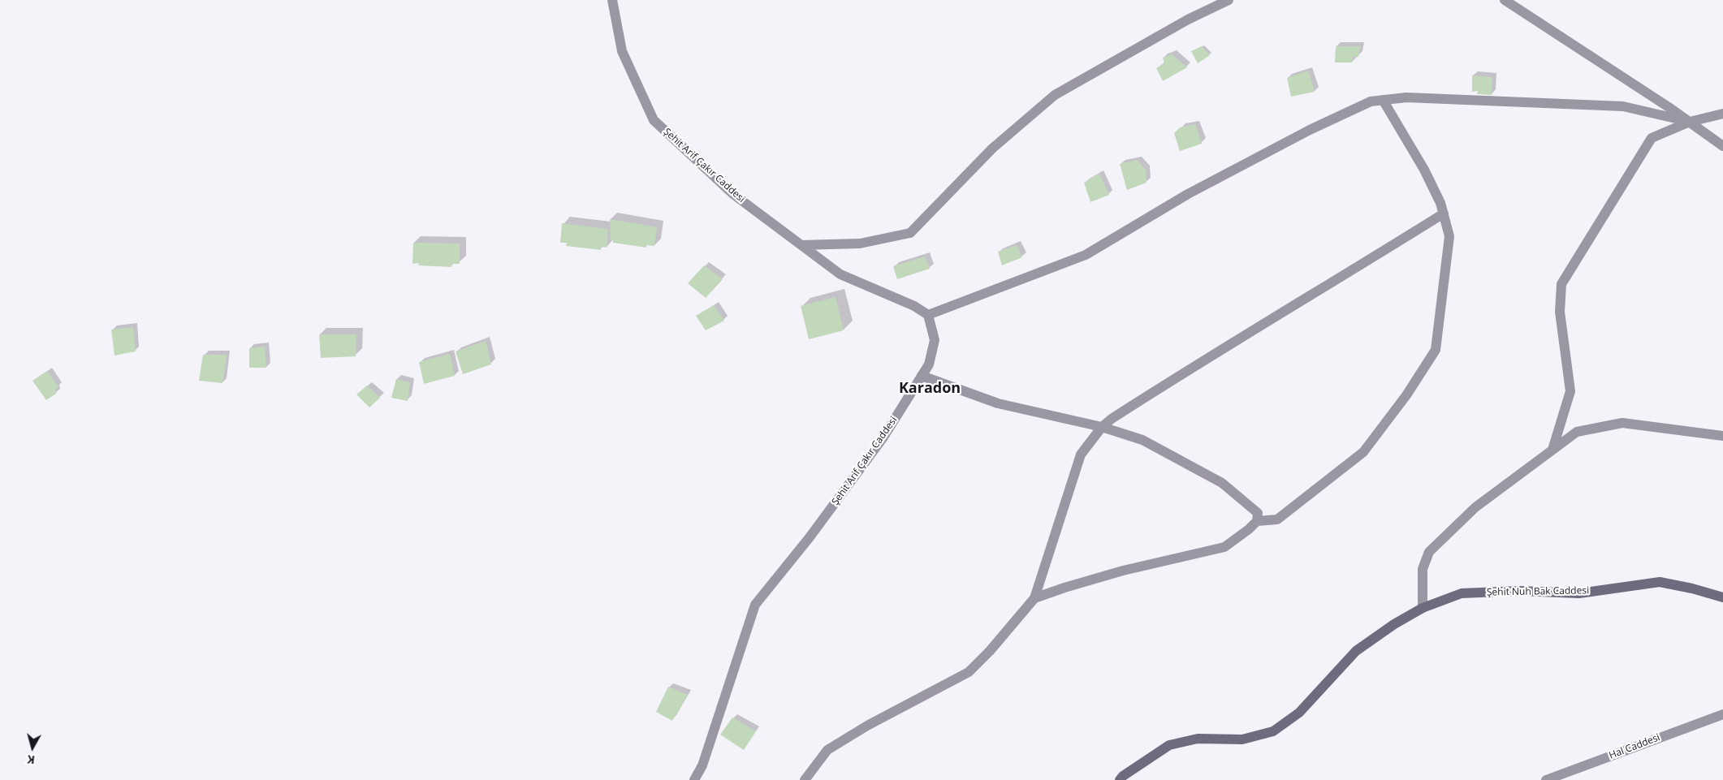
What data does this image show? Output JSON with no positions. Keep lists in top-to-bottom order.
{
  "streets": {
    "main road": ["Şehit Nuh Bak Caddesi"],
    "street": ["Şehit Arif Çakır Caddesi", "Hal Caddesi"]
  },
  "districts": ["Karadon"],
  "north": "bottom"
}
